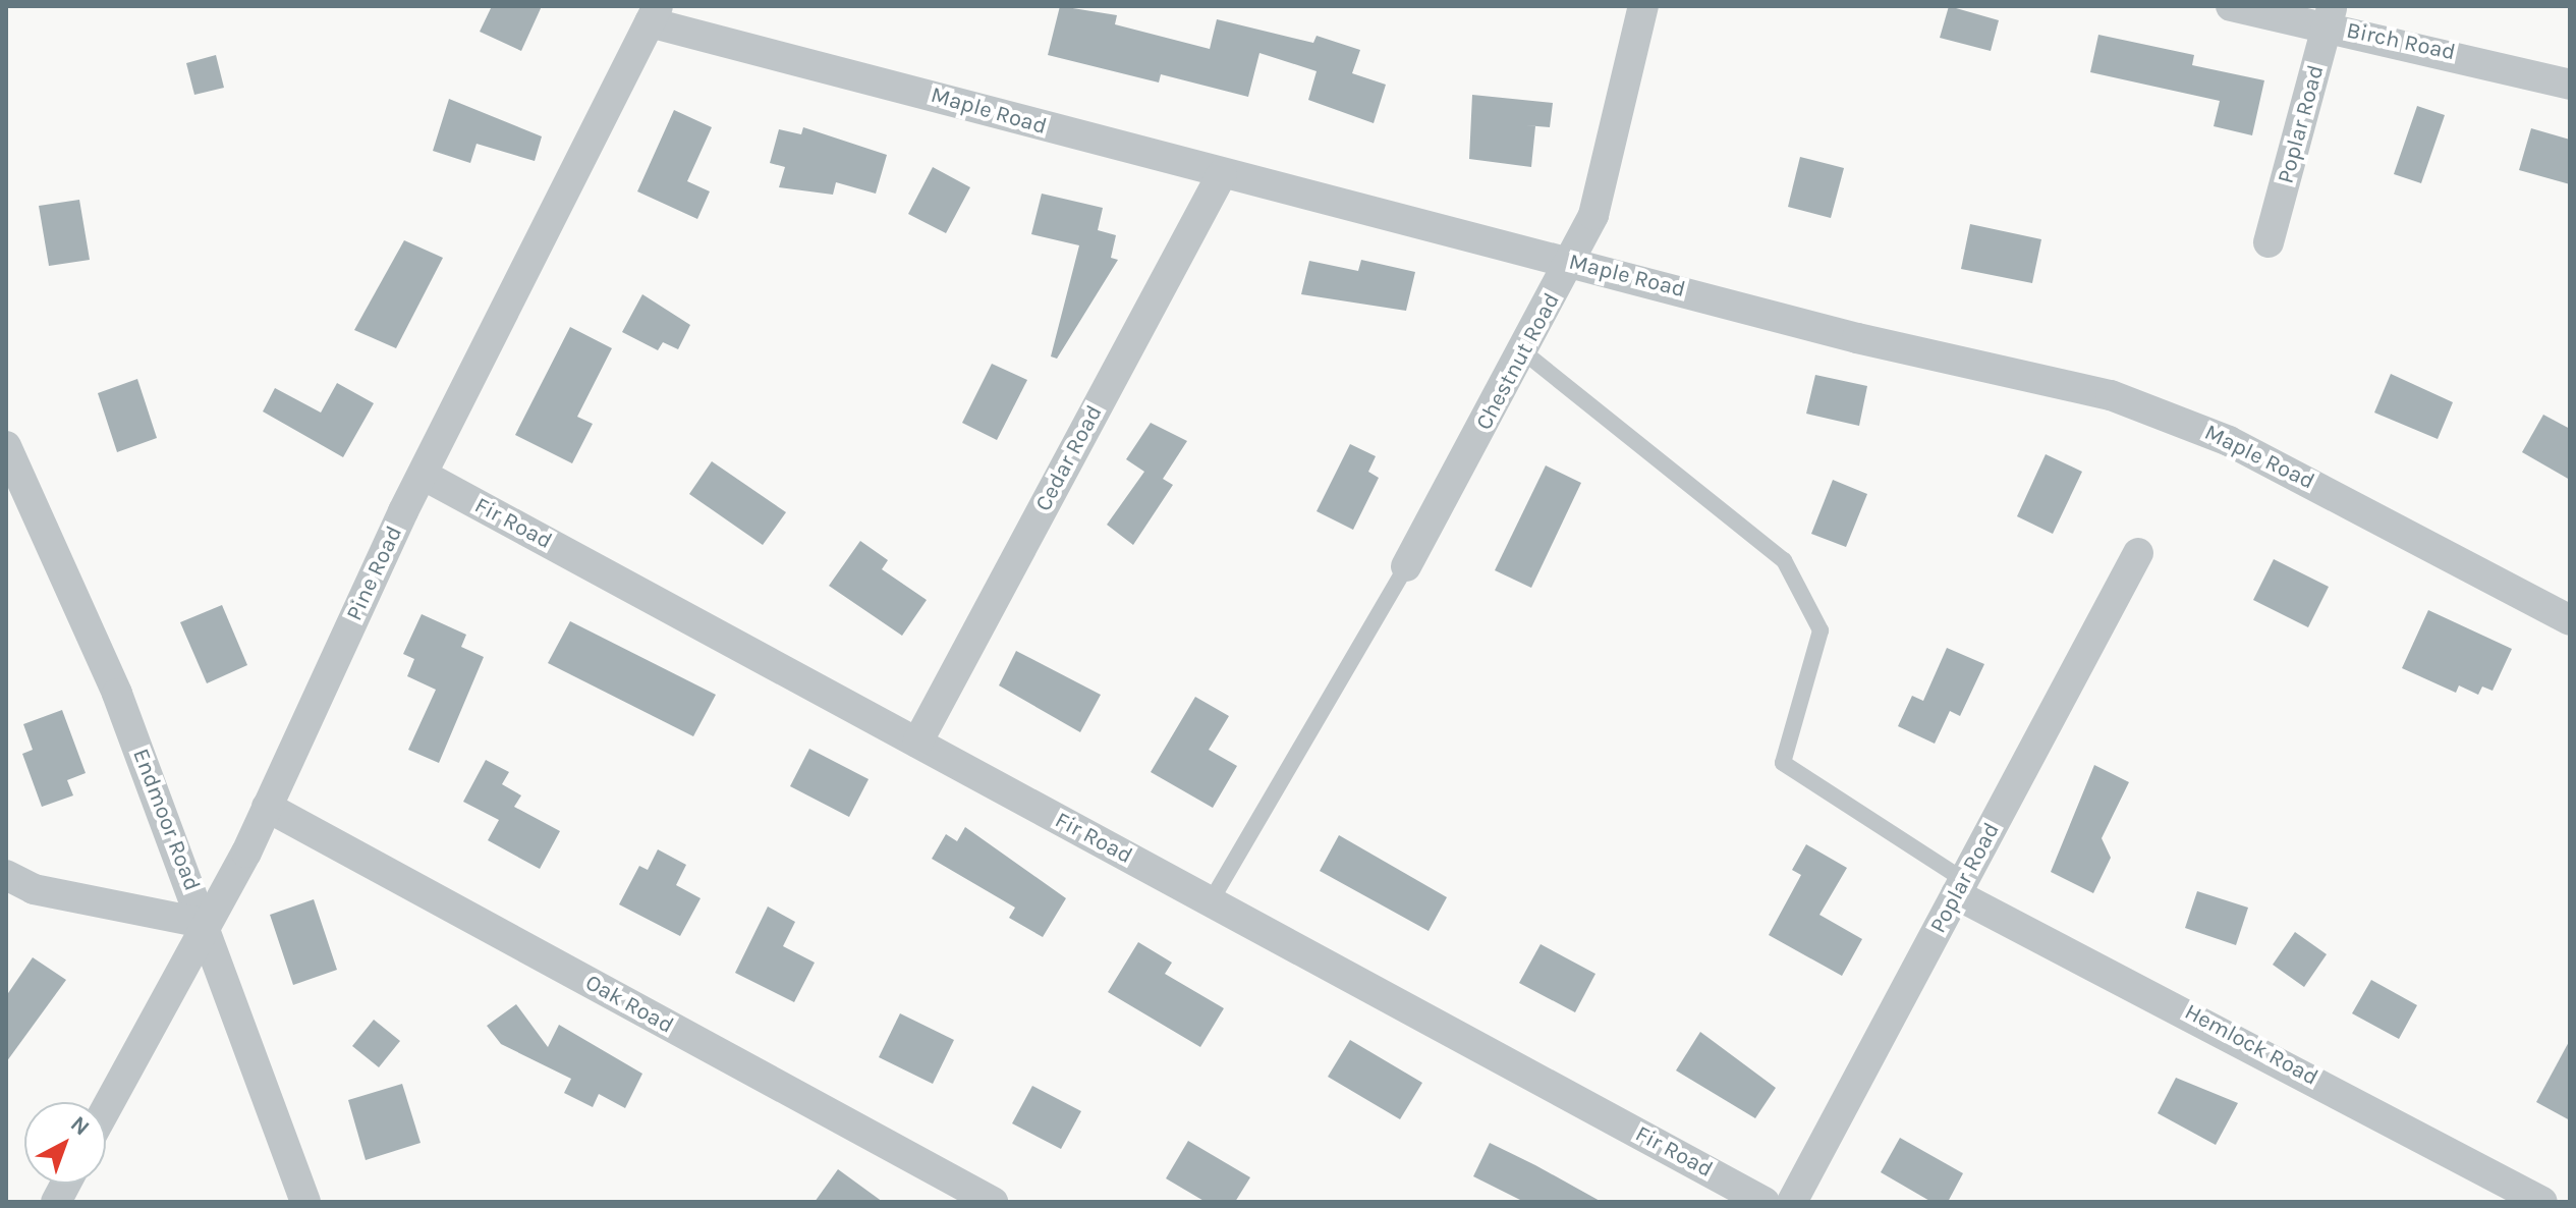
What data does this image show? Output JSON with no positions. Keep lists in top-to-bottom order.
{
  "streets": {
    "street": [
      "Birch Road",
      "Maple Road",
      "Poplar Road",
      "Chestnut Road",
      "Cedar Road",
      "Fir Road",
      "Pine Road",
      "Endmoor Road",
      "Oak Road",
      "Hemlock Road"
    ]
  },
  "crossings": [
    ["Birch Road", "Poplar Road"],
    ["Maple Road", "Chestnut Road"],
    ["Maple Road", "Cedar Road"],
    ["Maple Road", "Pine Road"],
    ["Poplar Road", "Hemlock Road"],
    ["Cedar Road", "Fir Road"],
    ["Fir Road", "Pine Road"],
    ["Pine Road", "Endmoor Road"],
    ["Pine Road", "Oak Road"]
  ],
  "north": "top right"
}
